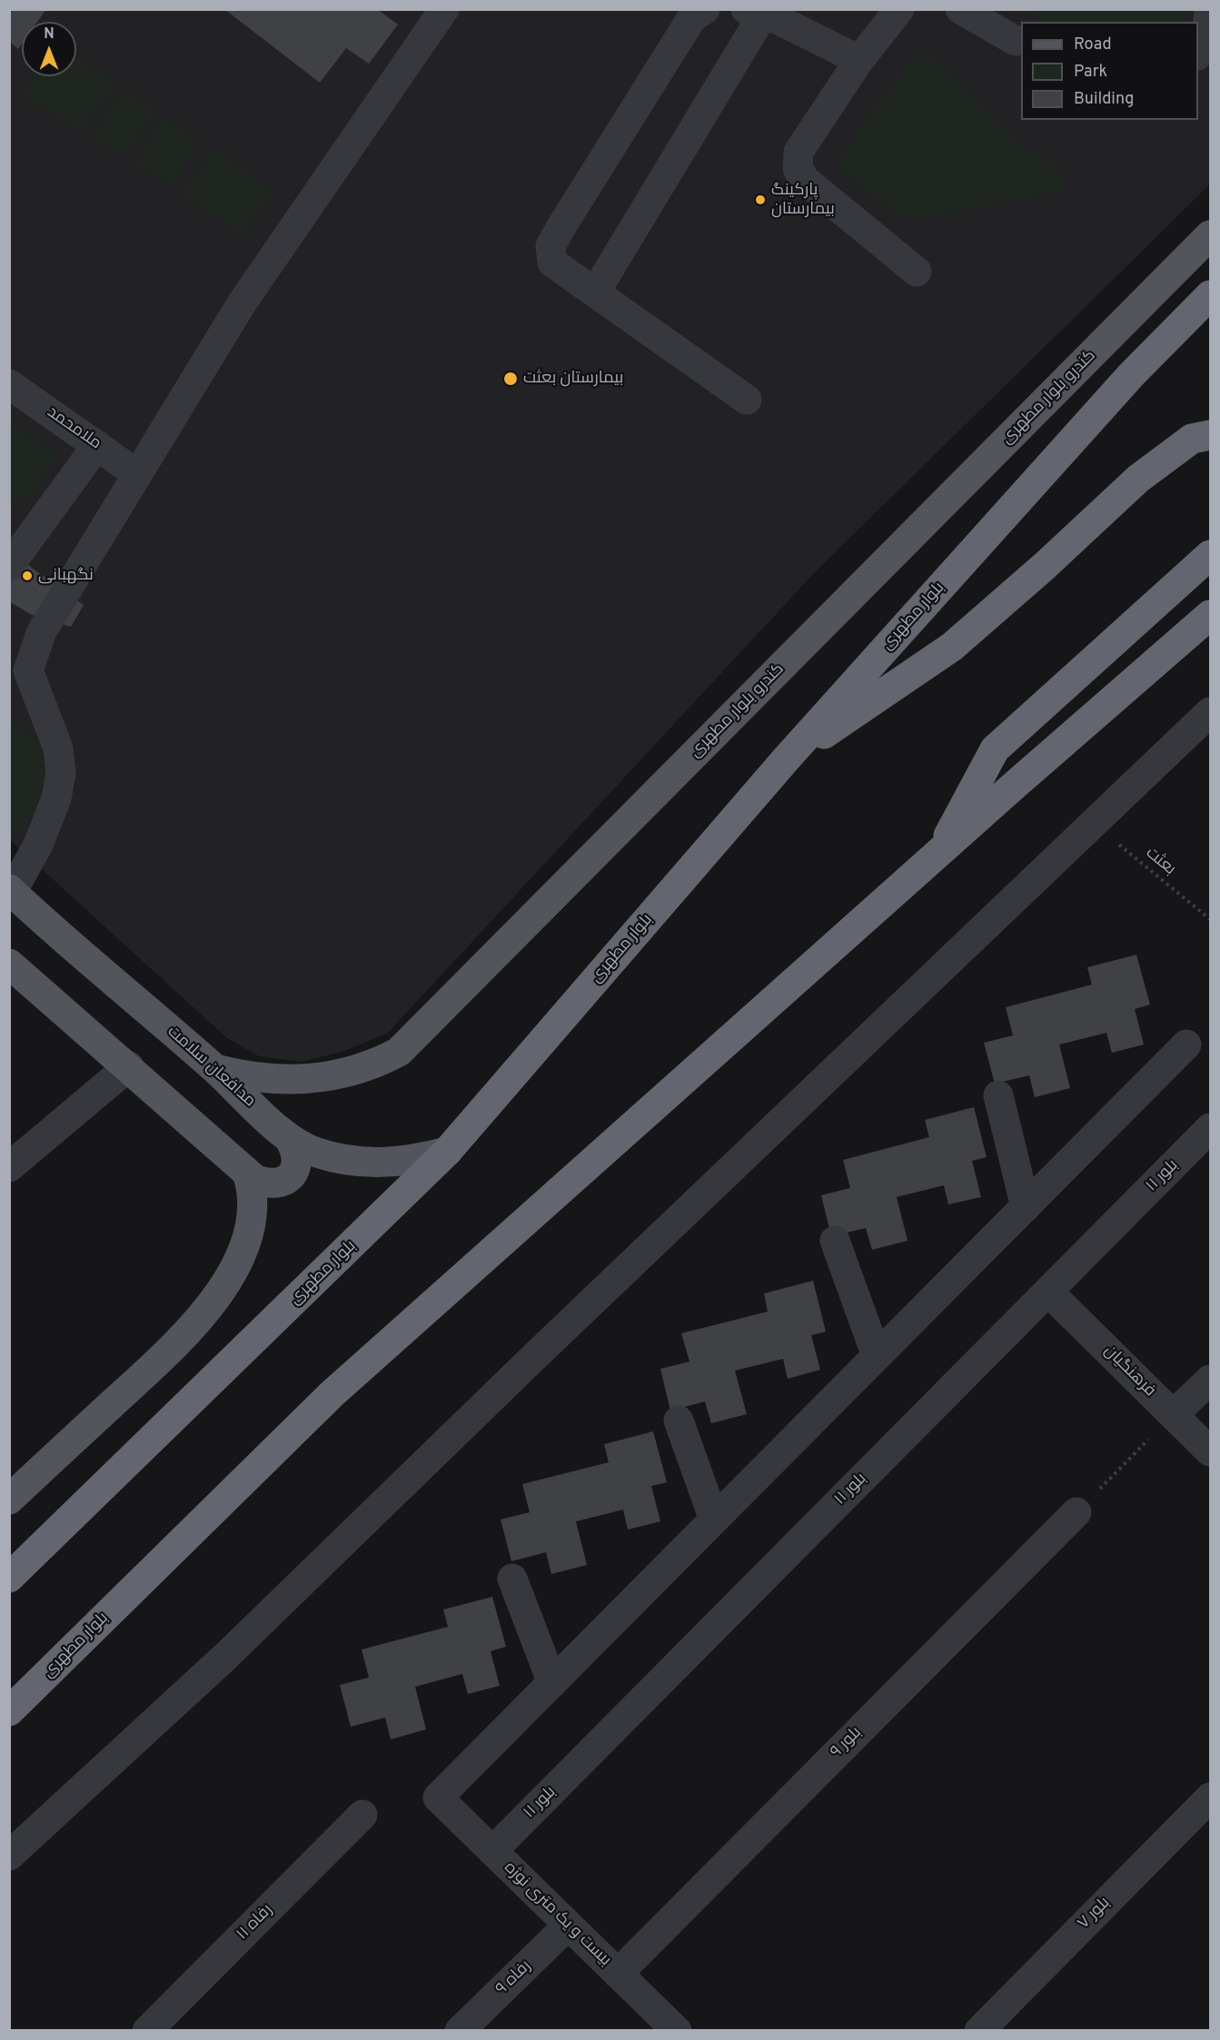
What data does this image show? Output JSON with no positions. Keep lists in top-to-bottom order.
{
  "streets": {
    "highway": ["بلوار مطهری"],
    "main road": ["کندرو بلوار مطهری", "مدافعان سلامت"],
    "street": [
      "ملامحمد",
      "بلور ۱۱",
      "فرهنگیان",
      "بلور ۹",
      "بلور ۷",
      "بیست و یک متری نوژه",
      "رفاه ۱۱",
      "رفاه ۹"
    ],
    "path": ["بعثت"]
  },
  "crossings": [
    ["کندرو بلوار مطهری", "مدافعان سلامت"],
    ["بلوار مطهری", "مدافعان سلامت"],
    ["بلور ۱۱", "فرهنگیان"],
    ["بلور ۱۱", "بیست و یک متری نوژه"],
    ["بلور ۹", "بیست و یک متری نوژه"],
    ["بیست و یک متری نوژه", "رفاه ۹"]
  ],
  "places": ["پارکینگ بیمارستان", "بیمارستان بعثت", "نگهبانی"],
  "legend": ["Road", "Park", "Building"],
  "north": "top"
}
